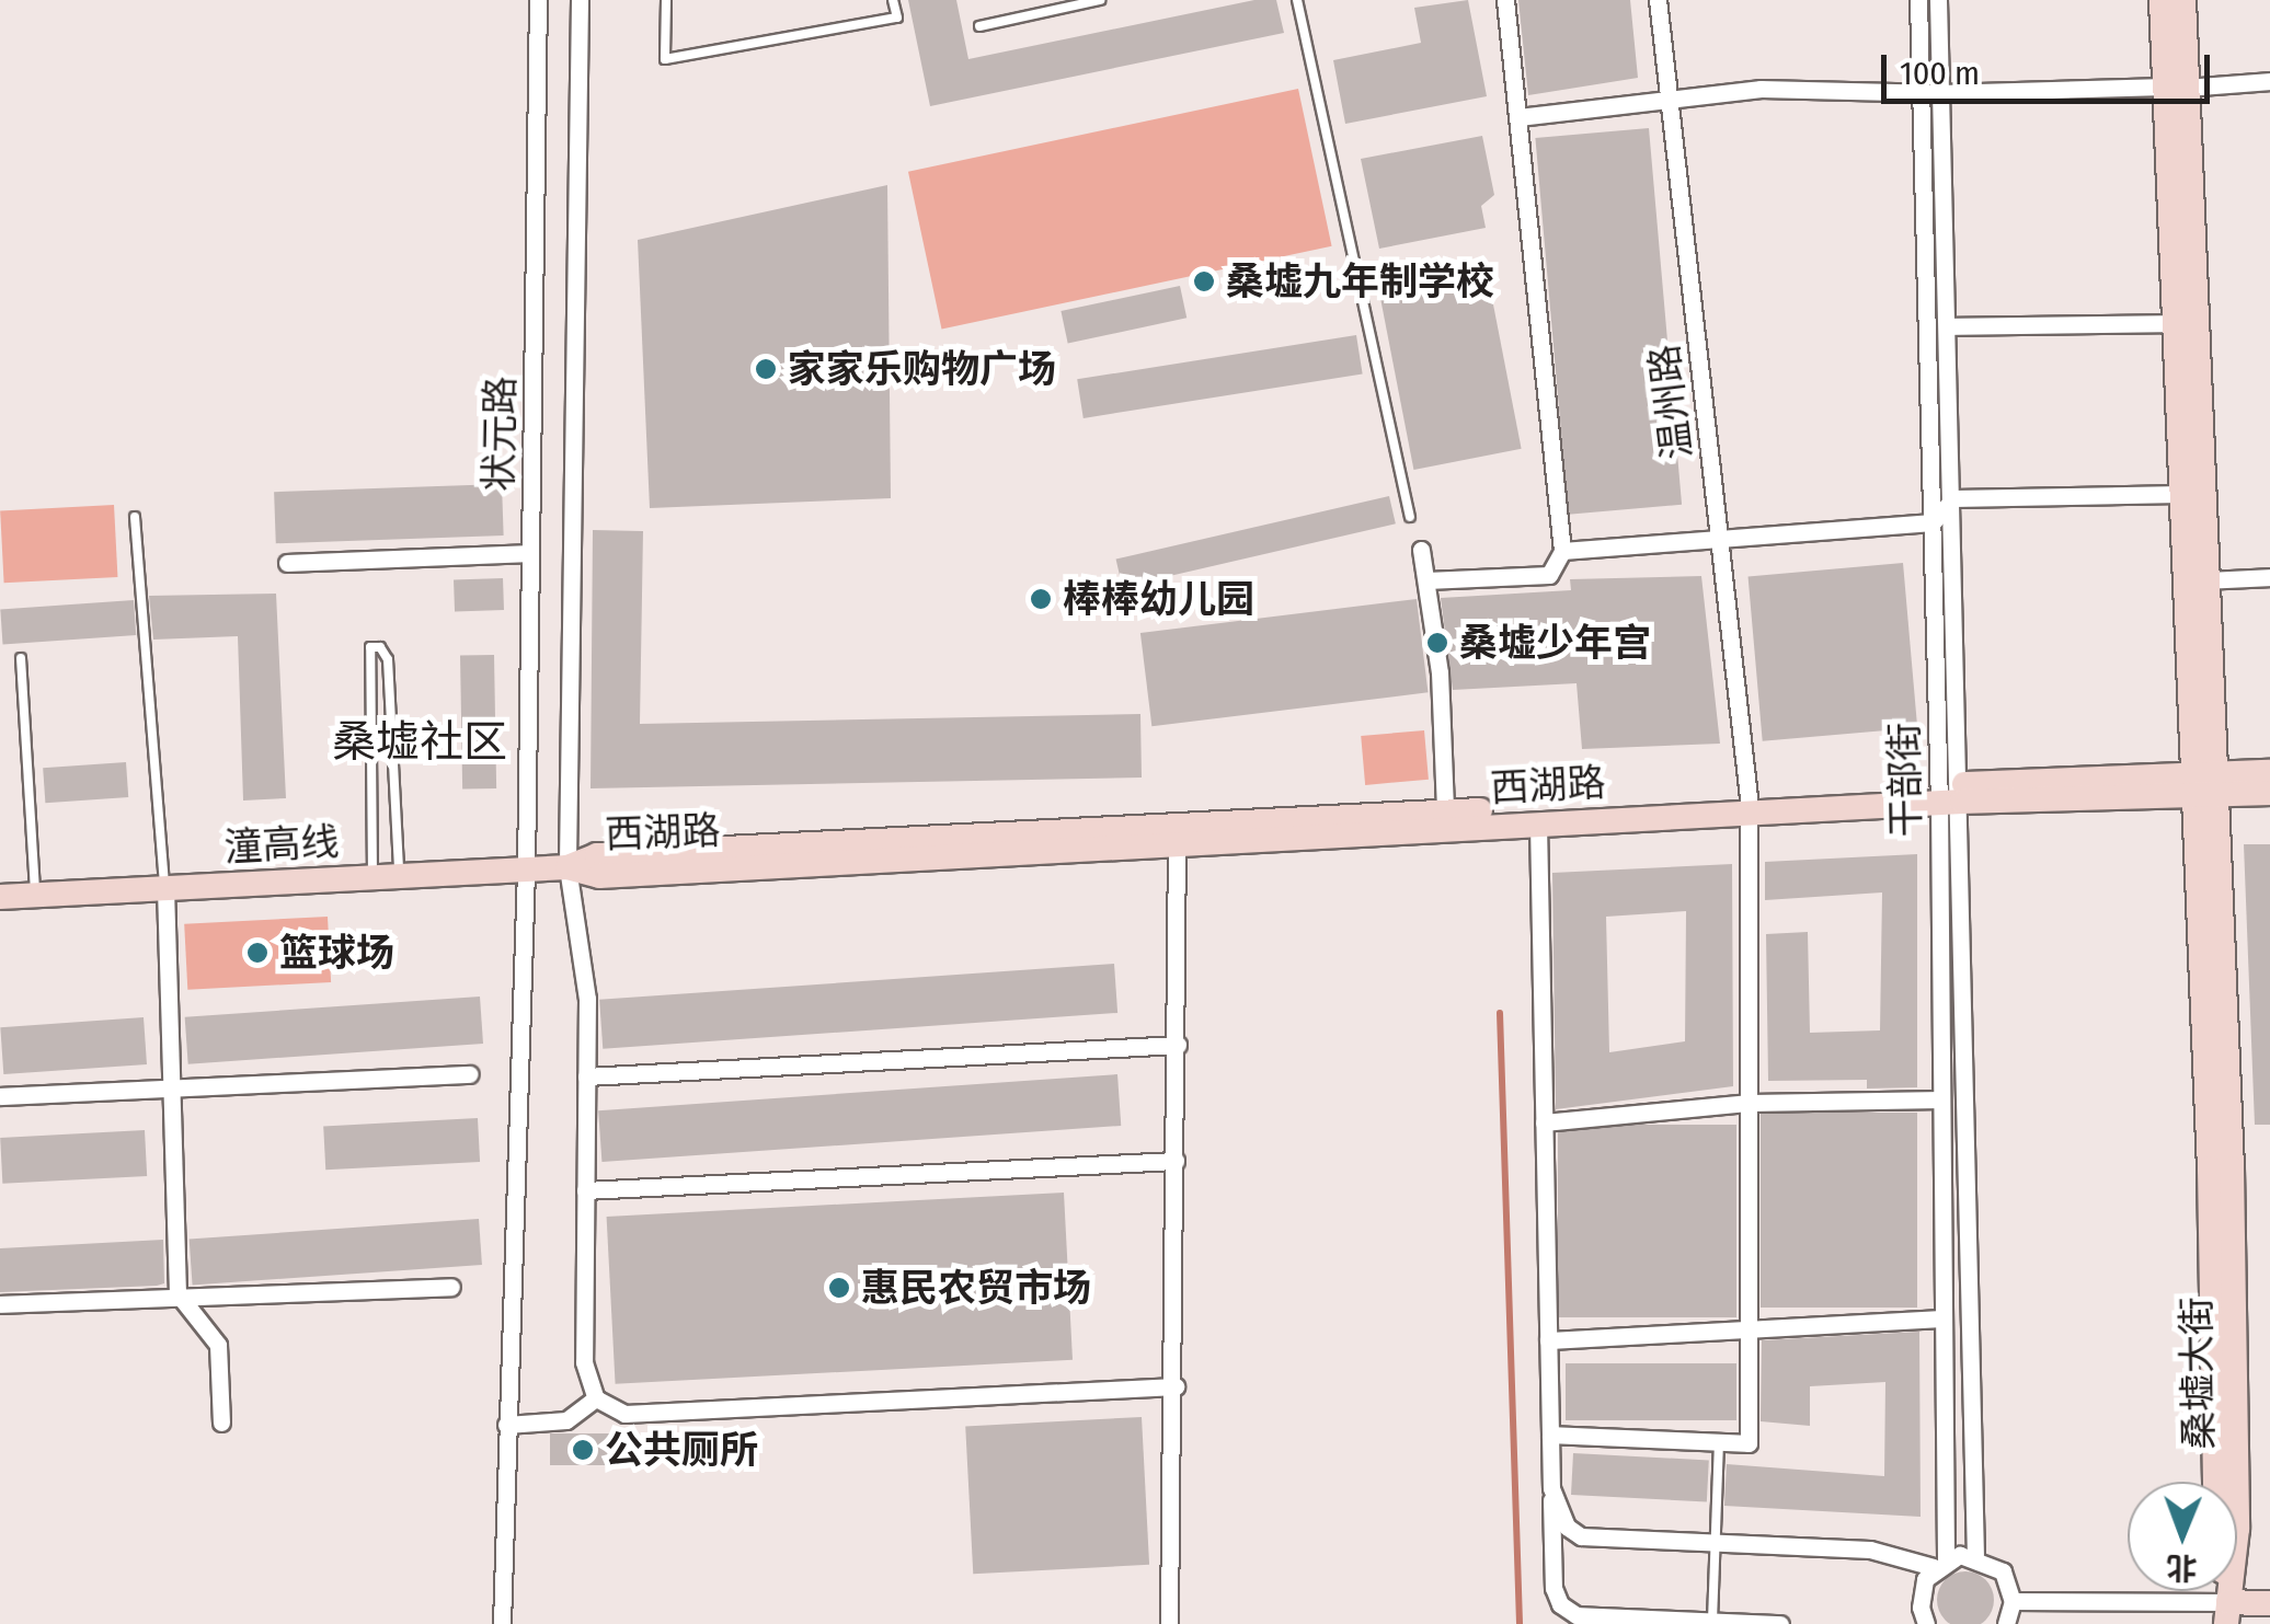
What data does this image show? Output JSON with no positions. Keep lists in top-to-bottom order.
{
  "streets": {
    "main road": ["西湖路", "潼高线", "桑墟大街"],
    "street": ["温州路", "状元路", "干部街"]
  },
  "crossings": [
    ["温州路", "西湖路"],
    ["状元路", "西湖路"],
    ["状元路", "潼高线"],
    ["干部街", "西湖路"],
    ["西湖路", "潼高线"],
    ["西湖路", "桑墟大街"]
  ],
  "districts": ["桑墟社区"],
  "places": [
    "桑墟九年制学校",
    "家家乐购物广场",
    "棒棒幼儿园",
    "桑墟少年宫",
    "篮球场",
    "惠民农贸市场",
    "公共厕所"
  ],
  "scale_bar": "100 m",
  "north": "bottom"
}
